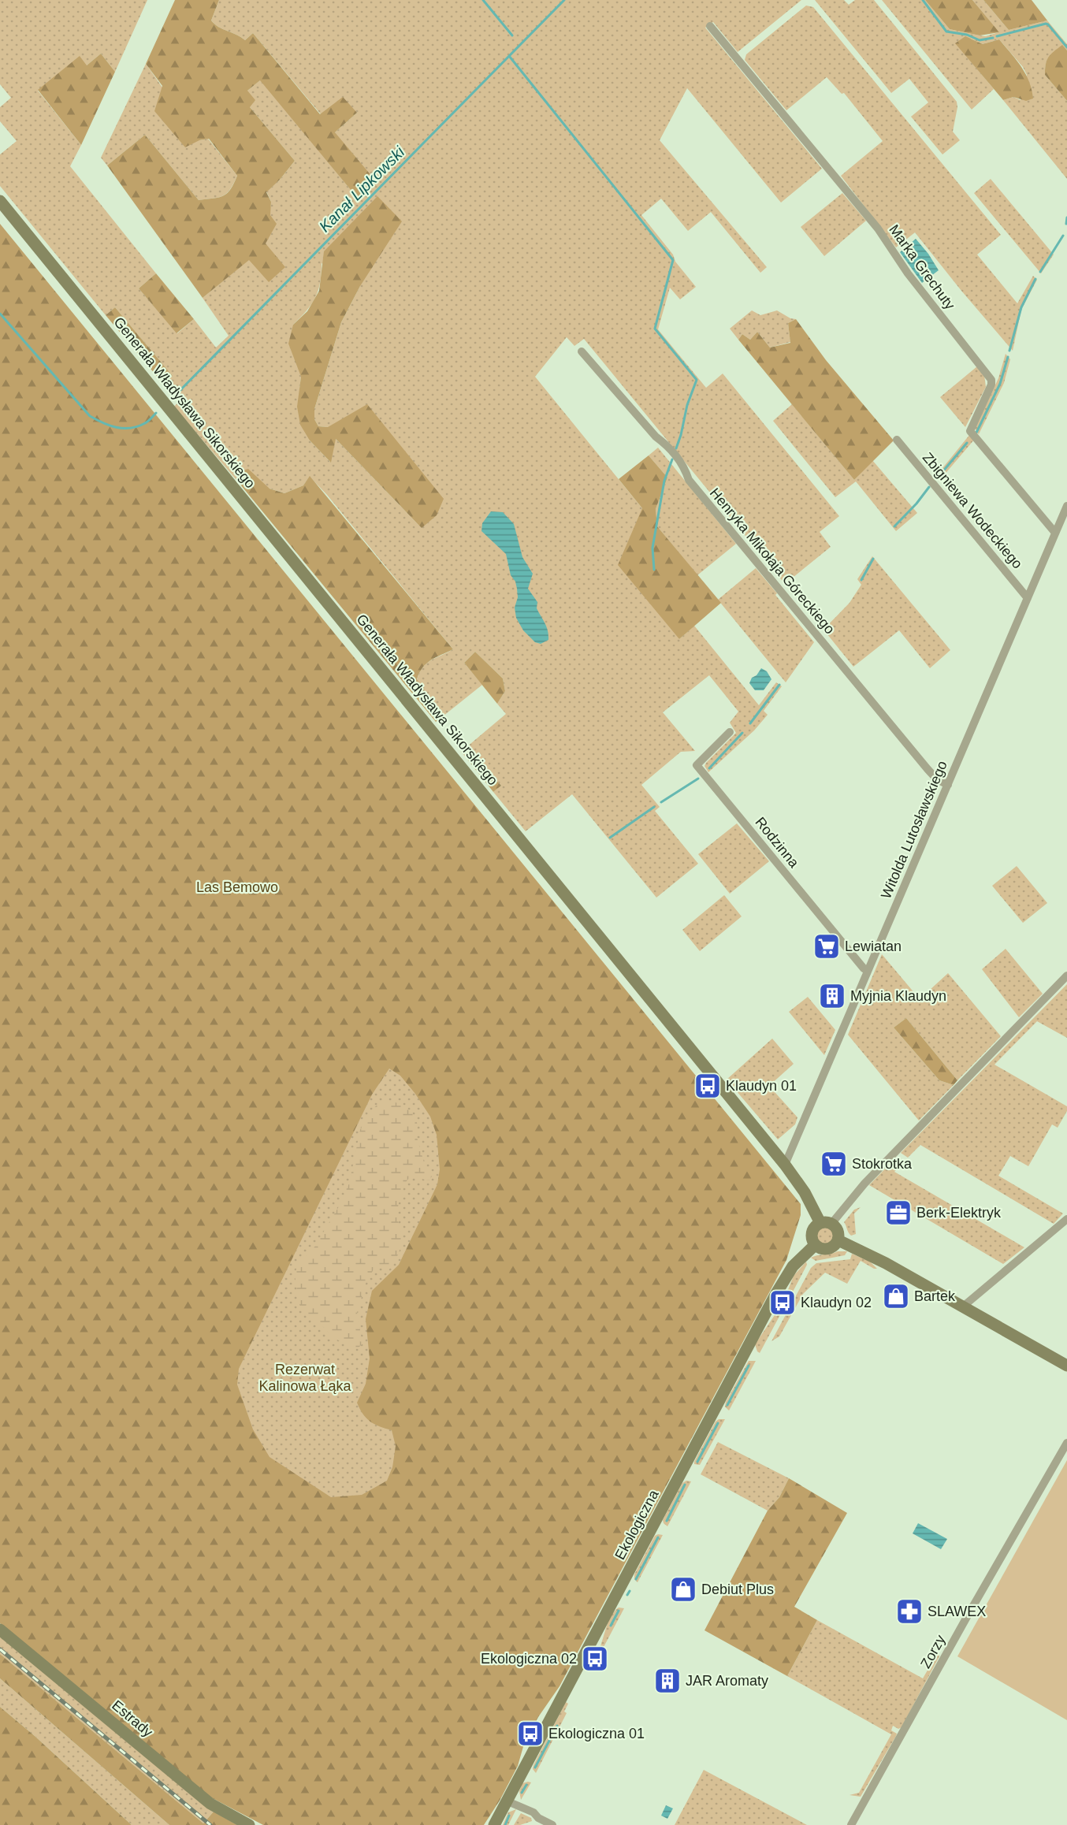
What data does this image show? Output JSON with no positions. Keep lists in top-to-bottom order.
{
  "streets": {
    "main road": ["Generała Władysława Sikorskiego", "Ekologiczna", "Estrady"],
    "street": [
      "Marka Grechuty",
      "Zbigniewa Wodeckiego",
      "Henryka Mikołaja Góreckiego",
      "Witolda Lutosławskiego",
      "Rodzinna",
      "Zorzy"
    ]
  },
  "crossings": [
    ["Marka Grechuty", "Witolda Lutosławskiego"],
    ["Generała Władysława Sikorskiego", "Witolda Lutosławskiego"],
    ["Generała Władysława Sikorskiego", "Ekologiczna"],
    ["Zbigniewa Wodeckiego", "Witolda Lutosławskiego"],
    ["Henryka Mikołaja Góreckiego", "Witolda Lutosławskiego"],
    ["Witolda Lutosławskiego", "Rodzinna"]
  ],
  "water": ["Kanał Lipkowski"],
  "parks": ["Las Bemowo", "Rezerwat Kalinowa Łąka"],
  "places": {
    "supermarket": ["Lewiatan", "Stokrotka"],
    "building": ["Myjnia Klaudyn", "JAR Aromaty"],
    "bus stop": [
      "Klaudyn 01",
      "Klaudyn 02",
      "Ekologiczna 02",
      "Ekologiczna 01"
    ],
    "office": ["Berk-Elektryk"],
    "shop": ["Bartek", "Debiut Plus"],
    "pharmacy": ["SLAWEX"]
  }
}
